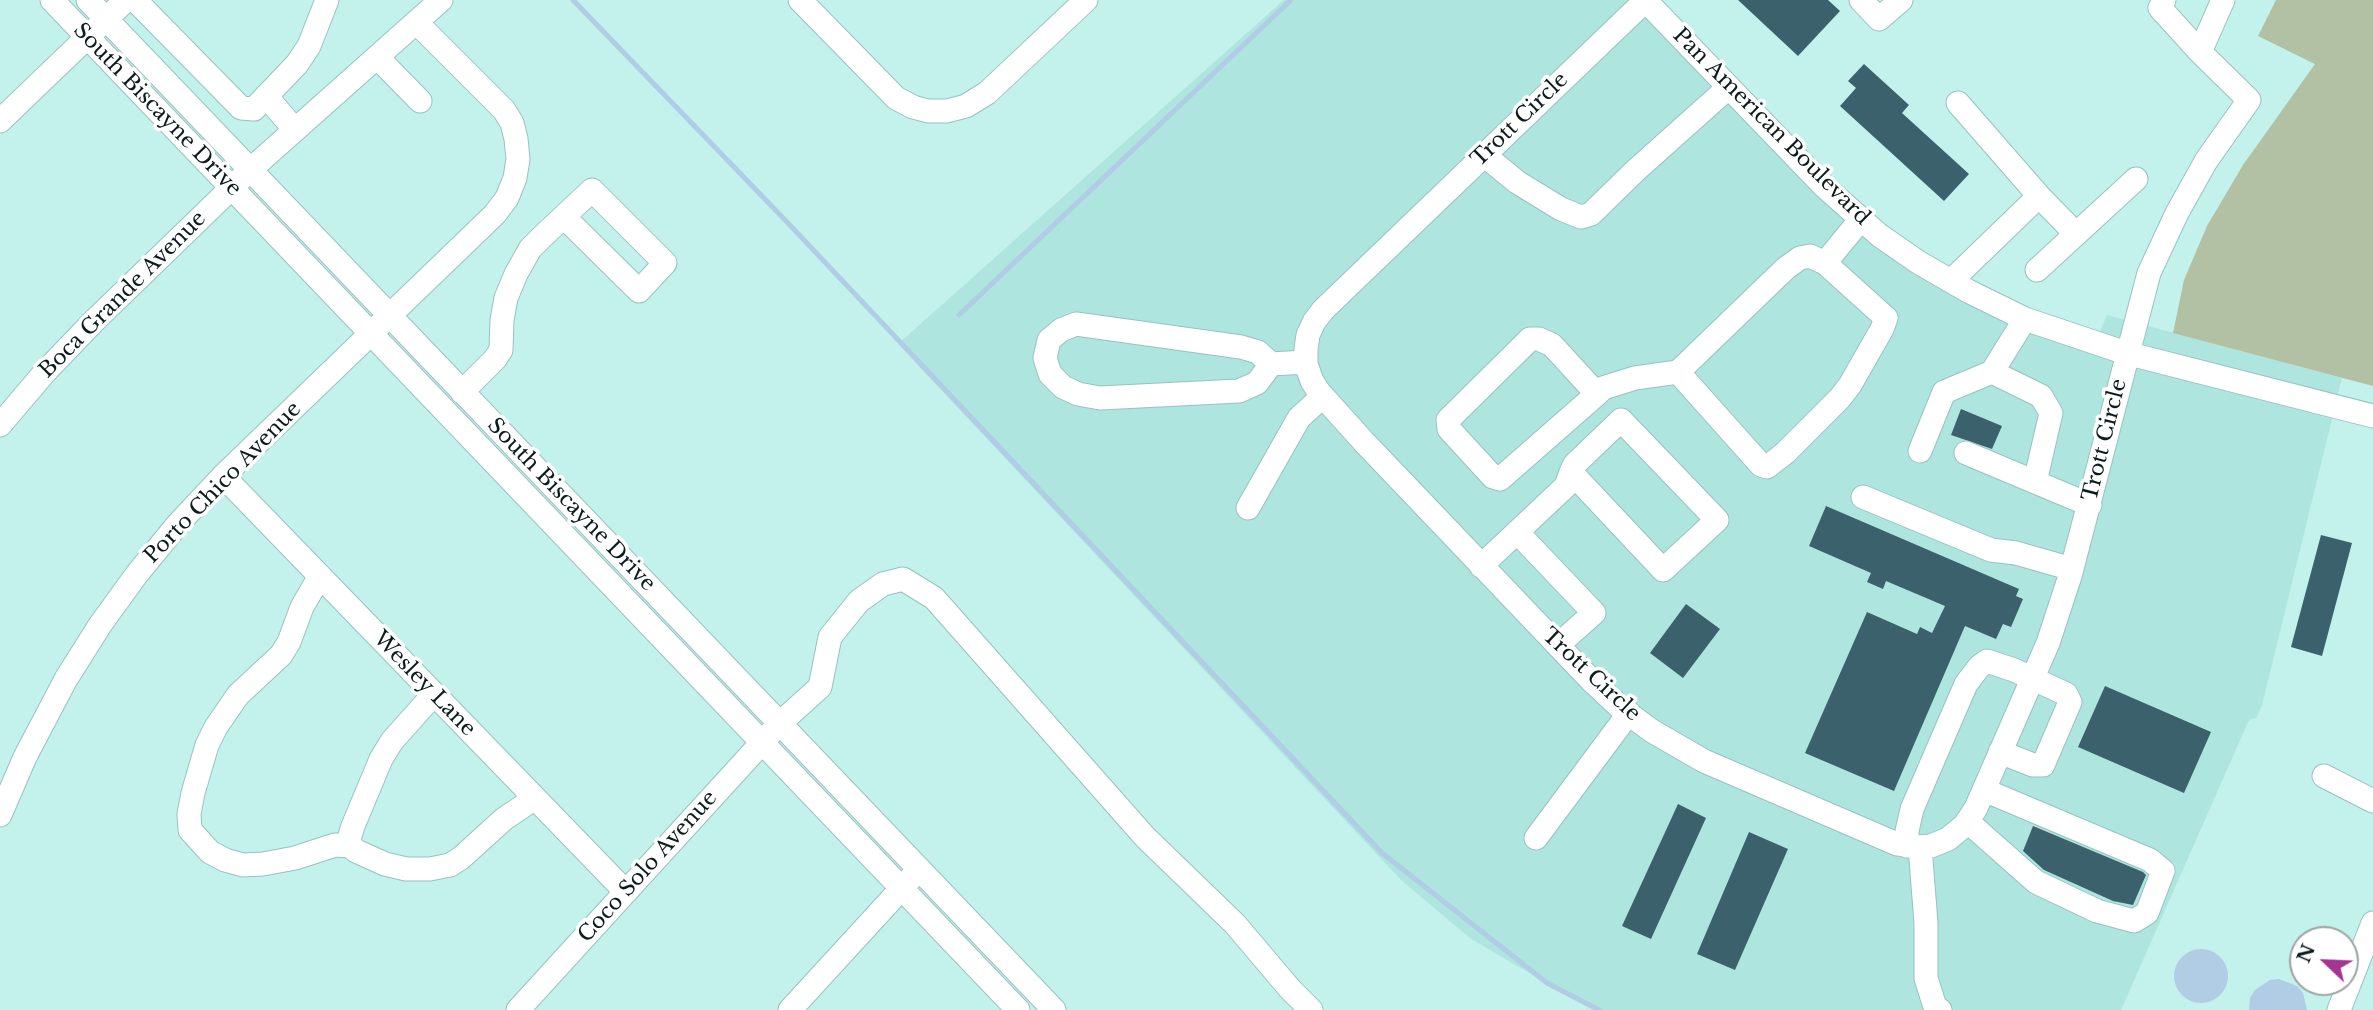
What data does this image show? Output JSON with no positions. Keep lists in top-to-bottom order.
{
  "streets": {
    "street": [
      "South Biscayne Drive",
      "Trott Circle",
      "Pan American Boulevard",
      "Boca Grande Avenue",
      "Porto Chico Avenue",
      "Wesley Lane",
      "Coco Solo Avenue"
    ]
  },
  "crossings": [
    ["South Biscayne Drive", "Boca Grande Avenue"],
    ["South Biscayne Drive", "Porto Chico Avenue"],
    ["South Biscayne Drive", "Coco Solo Avenue"],
    ["Trott Circle", "Pan American Boulevard"],
    ["Boca Grande Avenue", "Porto Chico Avenue"],
    ["Porto Chico Avenue", "Wesley Lane"],
    ["Wesley Lane", "Coco Solo Avenue"]
  ],
  "north": "top left"
}
